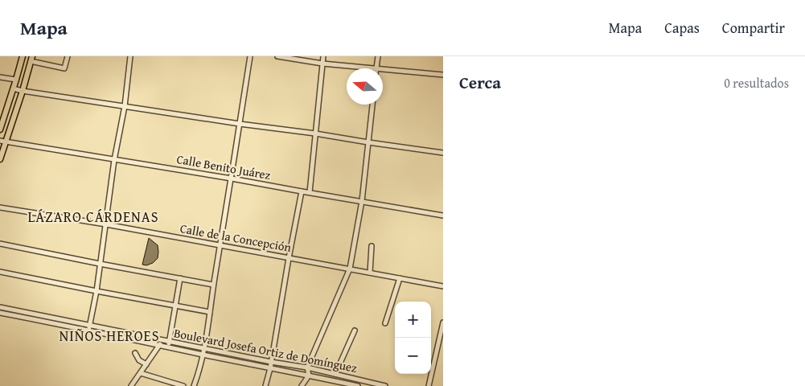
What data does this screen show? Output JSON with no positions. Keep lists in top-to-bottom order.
{
  "streets": {
    "street": ["Calle Benito Juárez", "Calle de la Concepción", "Boulevard Josefa Ortiz de Domínguez"]
  },
  "districts": ["LÁZARO CÁRDENAS", "NIÑOS HEROES"],
  "north": "left",
  "page": {
    "header": "Mapa",
    "nav": ["Mapa", "Capas", "Compartir"],
    "heading": ["Cerca", "0 resultados"],
    "map_buttons": ["+", "−"]
  }
}
